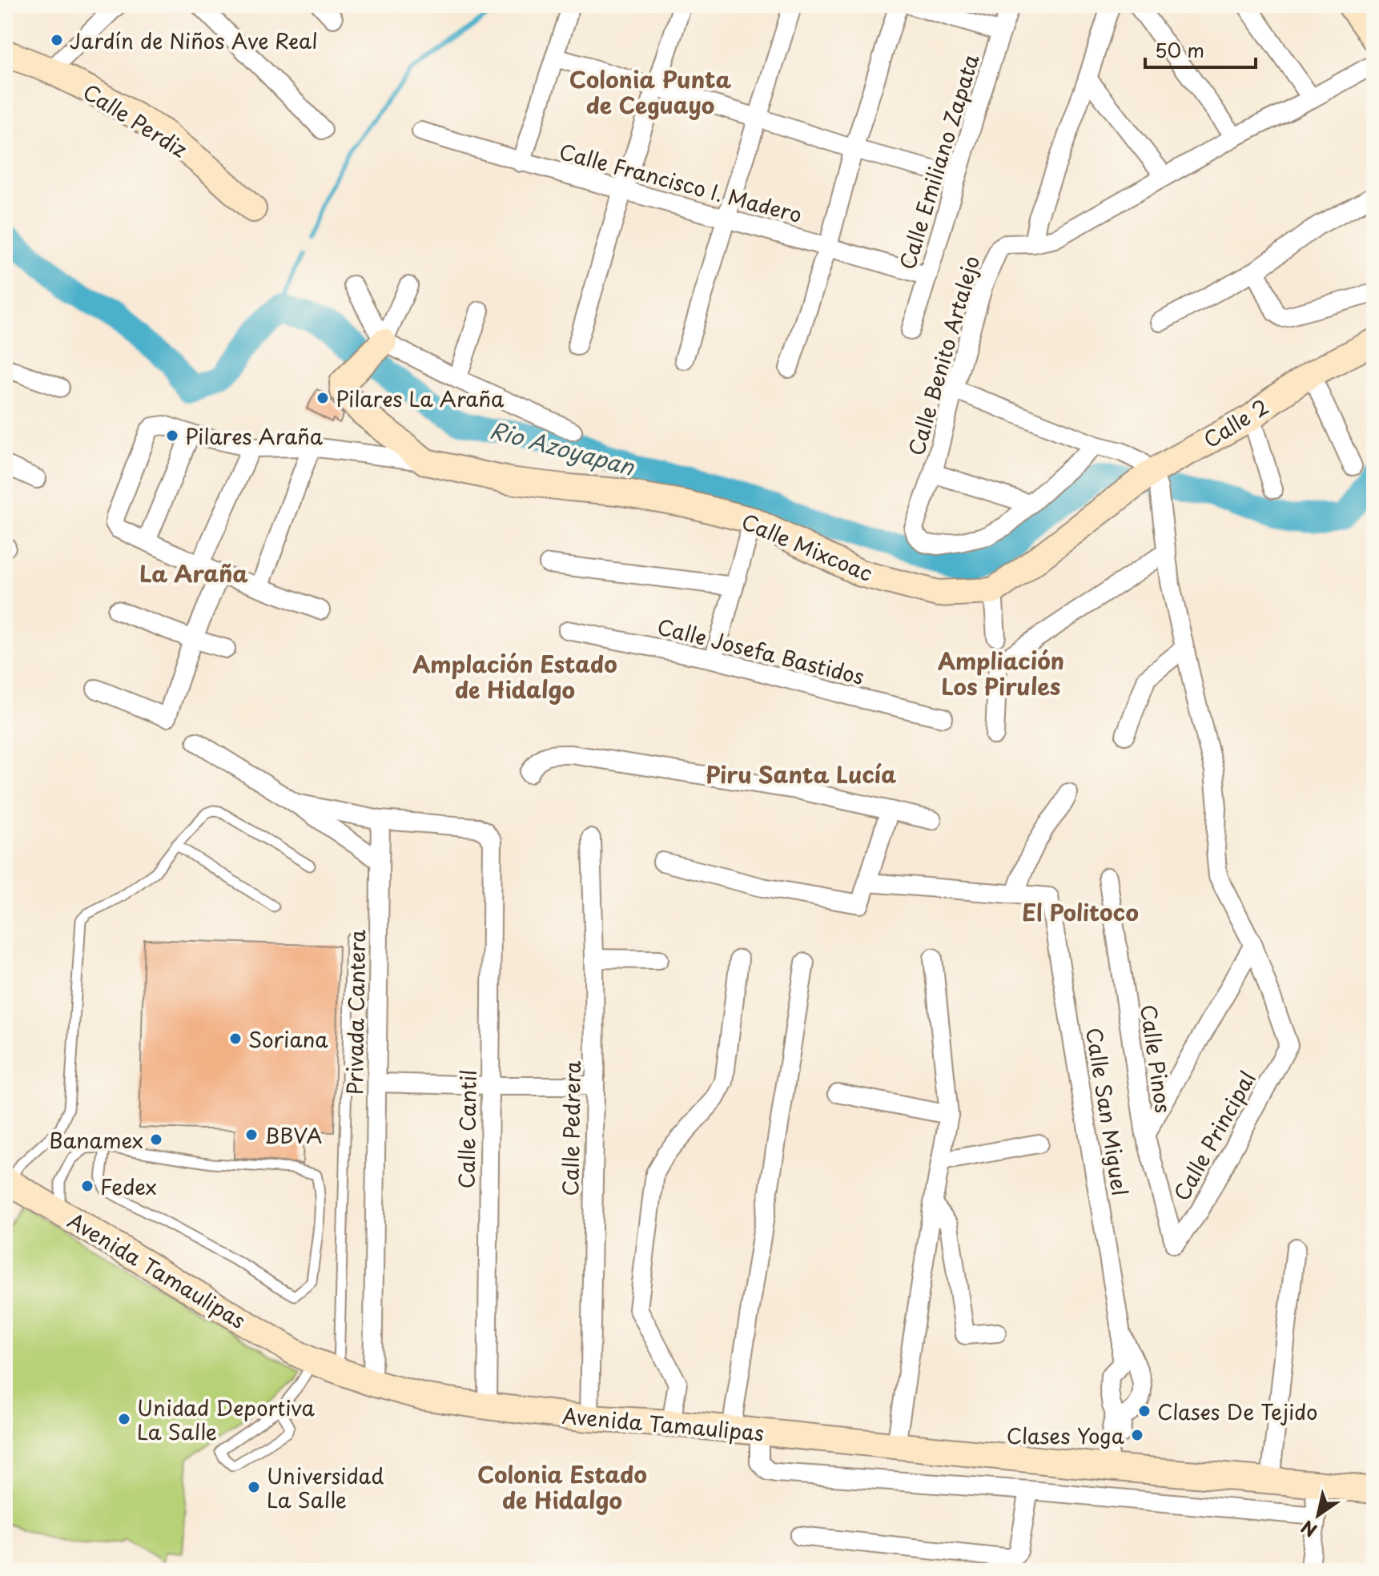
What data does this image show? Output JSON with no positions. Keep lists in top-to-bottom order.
{
  "streets": {
    "street": [
      "Calle Perdiz",
      "Calle Emiliano Zapata",
      "Calle Francisco I. Madero",
      "Calle Benito Artalejo",
      "Calle 2",
      "Calle Mixcoac",
      "Calle Josefa Bastidos",
      "Privada Cantera",
      "Calle Pinos",
      "Calle San Miguel",
      "Calle Pedrera",
      "Calle Cantil",
      "Calle Principal",
      "Avenida Tamaulipas"
    ]
  },
  "crossings": [
    ["Calle Emiliano Zapata", "Calle Francisco I. Madero"],
    ["Privada Cantera", "Calle Cantil"],
    ["Privada Cantera", "Avenida Tamaulipas"],
    ["Calle Pinos", "Calle Principal"],
    ["Calle San Miguel", "Avenida Tamaulipas"],
    ["Calle Pedrera", "Avenida Tamaulipas"],
    ["Calle Cantil", "Avenida Tamaulipas"]
  ],
  "districts": [
    "Colonia Punta de Ceguayo",
    "La Araña",
    "Ampliación Los Pirules",
    "Amplación Estado de Hidalgo",
    "Piru Santa Lucía",
    "El Politoco",
    "Colonia Estado de Hidalgo"
  ],
  "water": ["Rio Azoyapan"],
  "places": [
    "Jardín de Niños Ave Real",
    "Pilares La Araña",
    "Pilares Araña",
    "Soriana",
    "BBVA",
    "Banamex",
    "Fedex",
    "Clases De Tejido",
    "Unidad Deportiva La Salle",
    "Clases Yoga",
    "Universidad La Salle"
  ],
  "scale_bar": "50 m",
  "north": "bottom left"
}
